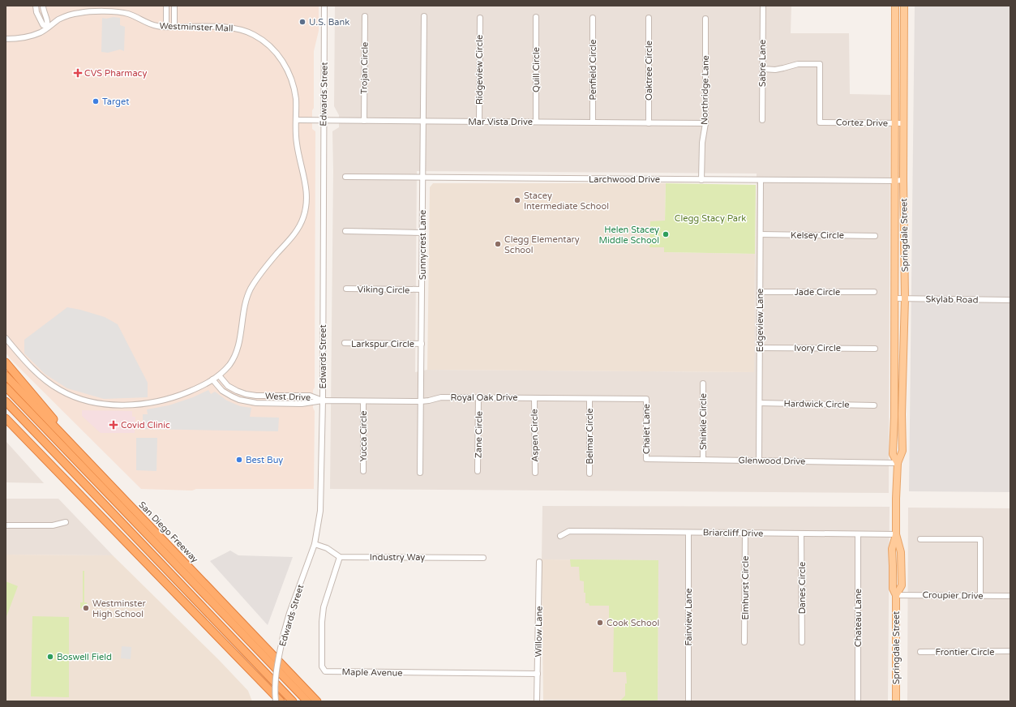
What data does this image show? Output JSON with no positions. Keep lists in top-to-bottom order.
{
  "streets": {
    "highway": ["San Diego Freeway"],
    "main road": ["Springdale Street"],
    "street": [
      "Westminster Mall",
      "Sabre Lane",
      "Trojan Circle",
      "Ridgeview Circle",
      "Quill Circle",
      "Penfield Circle",
      "Oaktree Circle",
      "Northridge Lane",
      "Edwards Street",
      "Mar Vista Drive",
      "Cortez Drive",
      "Larchwood Drive",
      "Kelsey Circle",
      "Sunnycrest Lane",
      "Viking Circle",
      "Jade Circle",
      "Skylab Road",
      "Edgeview Lane",
      "Larkspur Circle",
      "Ivory Circle",
      "West Drive",
      "Royal Oak Drive",
      "Hardwick Circle",
      "Shinkle Circle",
      "Chalet Lane",
      "Zane Circle",
      "Aspen Circle",
      "Yucca Circle",
      "Belmar Circle",
      "Glenwood Drive",
      "Briarcliff Drive",
      "Industry Way",
      "Elmhurst Circle",
      "Danes Circle",
      "Croupier Drive",
      "Fairview Lane",
      "Chateau Lane",
      "Willow Lane",
      "Frontier Circle",
      "Maple Avenue"
    ]
  },
  "crossings": [
    ["Westminster Mall", "Mar Vista Drive"],
    ["Westminster Mall", "West Drive"],
    ["Sabre Lane", "Cortez Drive"],
    ["Trojan Circle", "Mar Vista Drive"],
    ["Ridgeview Circle", "Mar Vista Drive"],
    ["Quill Circle", "Mar Vista Drive"],
    ["Penfield Circle", "Mar Vista Drive"],
    ["Oaktree Circle", "Mar Vista Drive"],
    ["Northridge Lane", "Mar Vista Drive"],
    ["Northridge Lane", "Larchwood Drive"],
    ["Edwards Street", "Mar Vista Drive"],
    ["Edwards Street", "West Drive"],
    ["Edwards Street", "Royal Oak Drive"],
    ["Mar Vista Drive", "Sunnycrest Lane"],
    ["Cortez Drive", "Springdale Street"],
    ["Larchwood Drive", "Springdale Street"],
    ["Larchwood Drive", "Sunnycrest Lane"],
    ["Larchwood Drive", "Edgeview Lane"],
    ["Kelsey Circle", "Edgeview Lane"],
    ["Springdale Street", "Skylab Road"],
    ["Springdale Street", "Glenwood Drive"],
    ["Springdale Street", "Briarcliff Drive"],
    ["Springdale Street", "Croupier Drive"],
    ["Sunnycrest Lane", "Viking Circle"],
    ["Sunnycrest Lane", "Larkspur Circle"],
    ["Sunnycrest Lane", "Royal Oak Drive"],
    ["Jade Circle", "Edgeview Lane"],
    ["Edgeview Lane", "Ivory Circle"],
    ["Edgeview Lane", "Hardwick Circle"],
    ["Edgeview Lane", "Glenwood Drive"],
    ["West Drive", "Royal Oak Drive"],
    ["Royal Oak Drive", "Chalet Lane"],
    ["Royal Oak Drive", "Zane Circle"],
    ["Royal Oak Drive", "Aspen Circle"],
    ["Royal Oak Drive", "Yucca Circle"],
    ["Royal Oak Drive", "Belmar Circle"],
    ["Shinkle Circle", "Glenwood Drive"],
    ["Chalet Lane", "Glenwood Drive"],
    ["Briarcliff Drive", "Elmhurst Circle"],
    ["Briarcliff Drive", "Danes Circle"],
    ["Briarcliff Drive", "Fairview Lane"],
    ["Briarcliff Drive", "Chateau Lane"],
    ["Industry Way", "Maple Avenue"],
    ["Willow Lane", "Maple Avenue"]
  ],
  "parks": ["Clegg Stacy Park"],
  "places": {
    "other": [
      "U.S. Bank",
      "Target",
      "Stacey Intermediate School",
      "Helen Stacey Middle School",
      "Clegg Elementary School",
      "Best Buy",
      "Westminster High School",
      "Cook School",
      "Boswell Field"
    ],
    "health": ["CVS Pharmacy", "Covid Clinic"]
  }
}
